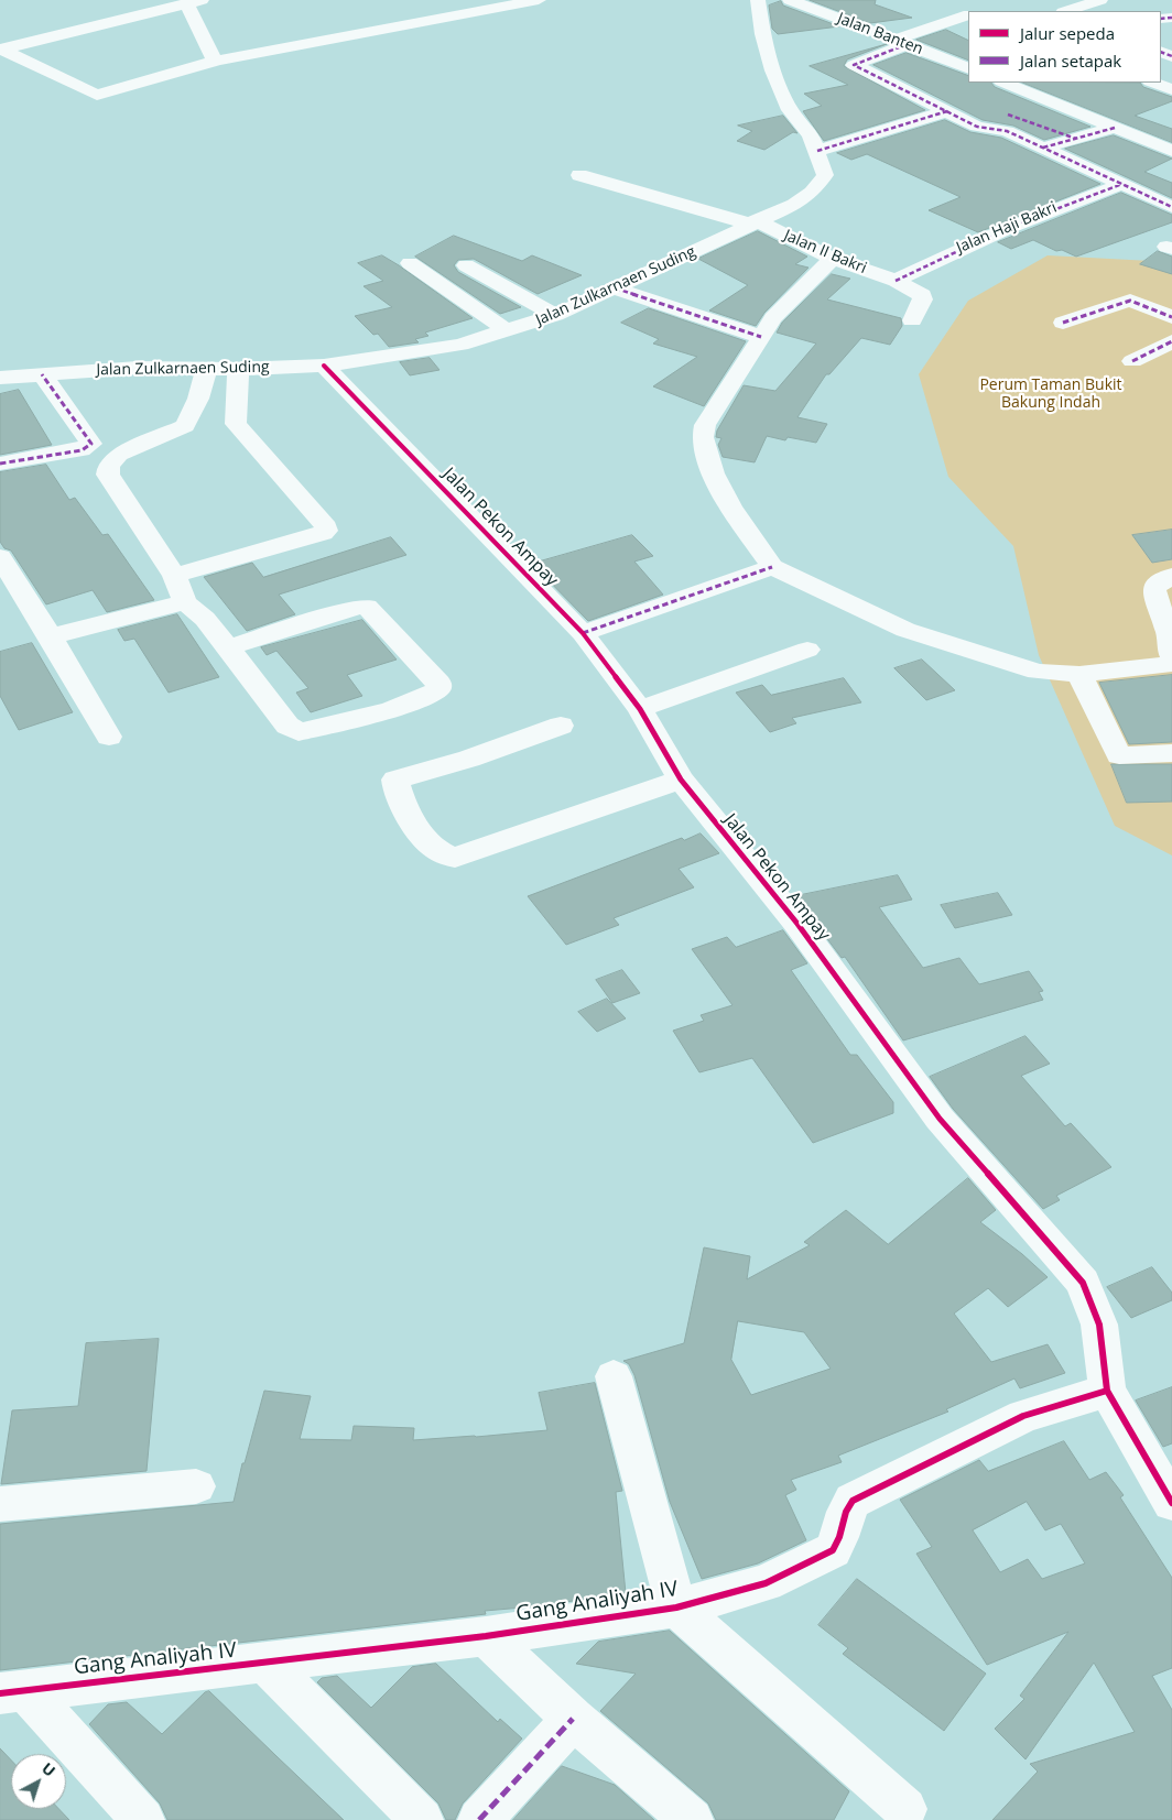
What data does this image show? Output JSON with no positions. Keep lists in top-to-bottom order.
{
  "streets": {
    "street": [
      "Jalan Banten",
      "Jalan Haji Bakri",
      "Jalan II Bakri",
      "Jalan Zulkarnaen Suding",
      "Jalan Pekon Ampay",
      "Gang Analiyah IV"
    ]
  },
  "crossings": [
    ["Jalan Haji Bakri", "Jalan II Bakri"],
    ["Jalan II Bakri", "Jalan Zulkarnaen Suding"],
    ["Jalan Zulkarnaen Suding", "Jalan Pekon Ampay"],
    ["Jalan Pekon Ampay", "Gang Analiyah IV"]
  ],
  "parks": ["Perum Taman Bukit Bakung Indah"],
  "legend": ["Jalur sepeda", "Jalan setapak"],
  "north": "top right"
}
